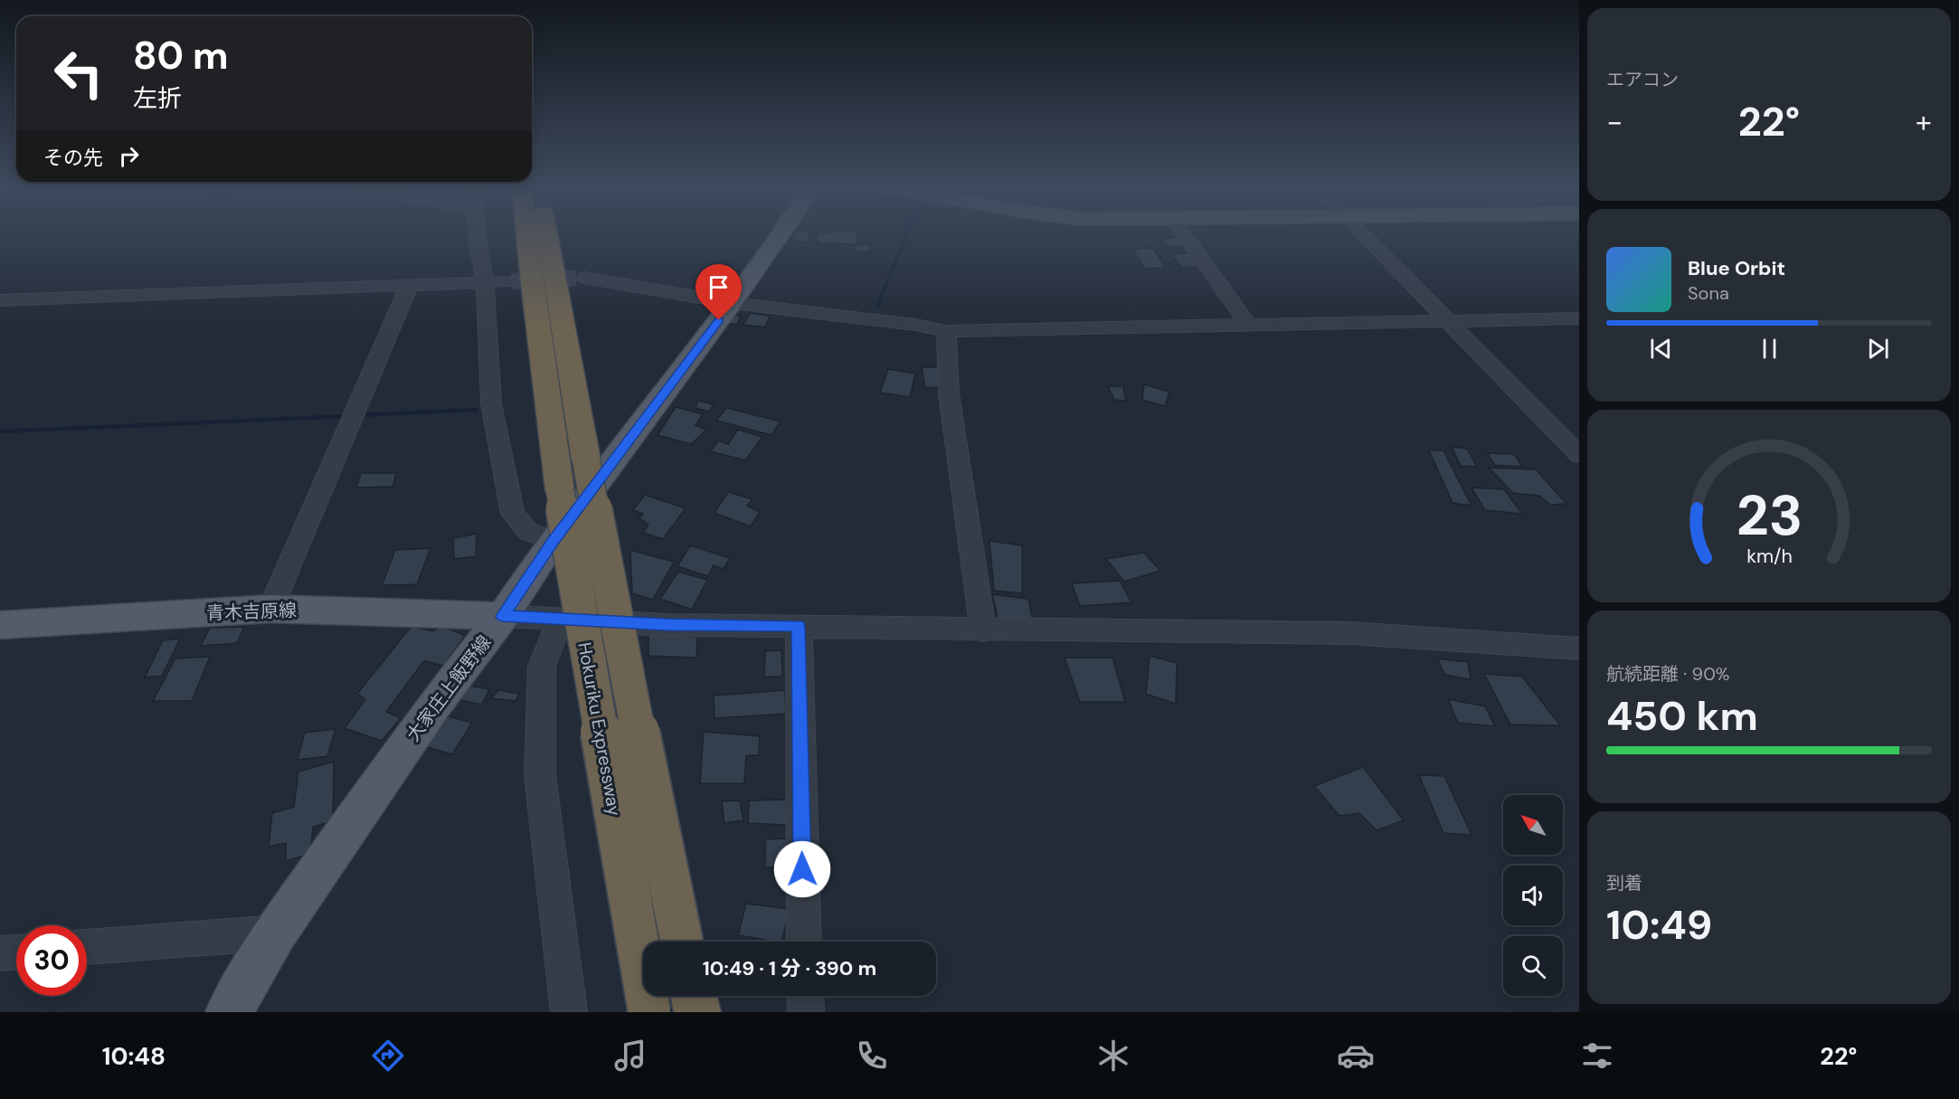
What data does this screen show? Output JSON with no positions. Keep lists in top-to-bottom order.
{
  "streets": {
    "highway": ["Hokuriku Expressway"],
    "main road": ["青木吉原線", "大家庄上飯野線"]
  },
  "crossings": [
    ["青木吉原線", "大家庄上飯野線"]
  ],
  "north": "top left",
  "page": {
    "tile": [
      "エアコン",
      ["航続距離 · 90%", "450 km"],
      ["到着", "10:49"]
    ],
    "turn": ["80 m", "左折"],
    "heat": ["−", "22°", "+"],
    "then": "その先",
    "song": ["Blue Orbit", "Sona"],
    "limit": "30",
    "trip": "10:49 · 1 分 · 390 m",
    "tabs": ["10:48", "22°"],
    "gauge": ["23", "km/h"]
  }
}
